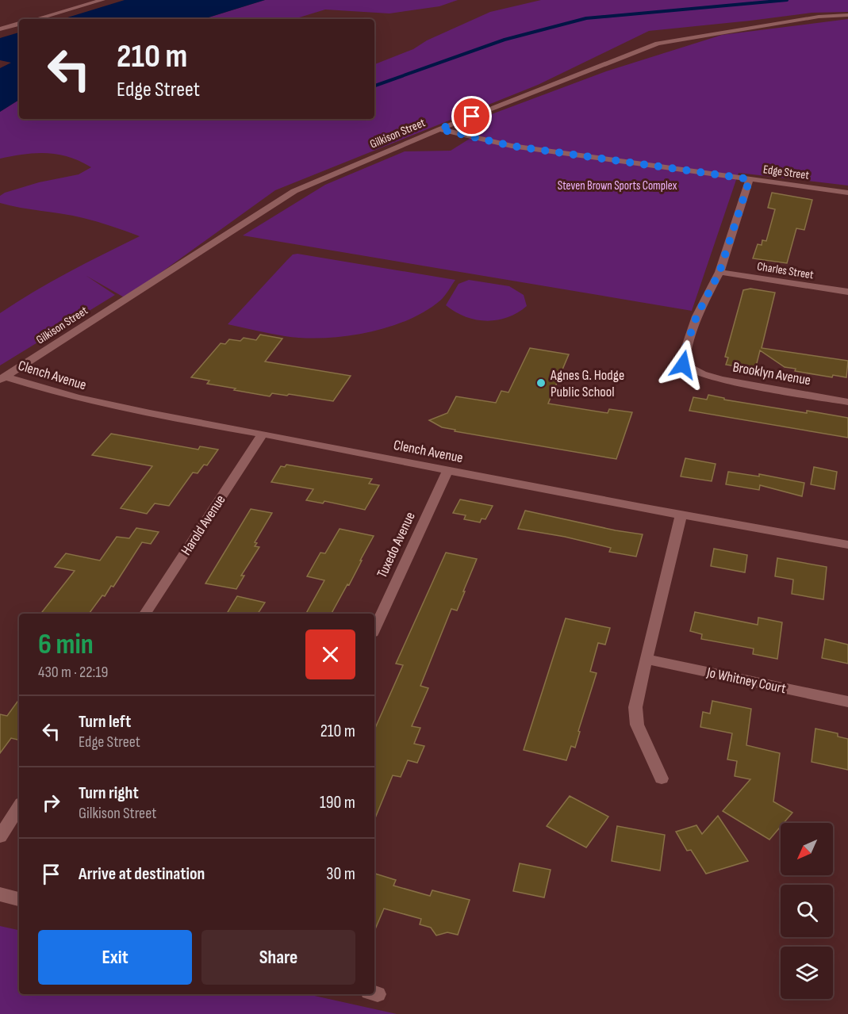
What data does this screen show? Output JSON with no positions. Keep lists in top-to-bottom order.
{
  "streets": {
    "street": [
      "Gilkison Street",
      "Edge Street",
      "Charles Street",
      "Brooklyn Avenue",
      "Clench Avenue",
      "Harold Avenue",
      "Tuxedo Avenue",
      "Jo Whitney Court"
    ]
  },
  "crossings": [
    ["Gilkison Street", "Edge Street"],
    ["Gilkison Street", "Clench Avenue"],
    ["Charles Street", "Brooklyn Avenue"],
    ["Clench Avenue", "Harold Avenue"],
    ["Clench Avenue", "Tuxedo Avenue"]
  ],
  "parks": ["Steven Brown Sports Complex"],
  "places": ["Agnes G. Hodge Public School"],
  "north": "bottom left",
  "page": {
    "turn": ["210 m", "Edge Street"],
    "heading": ["6 min", "430 m · 22:19"],
    "list": [
      {
        "name": "Turn left",
        "note": "Edge Street",
        "value": "210 m"
      },
      {
        "name": "Turn right",
        "note": "Gilkison Street",
        "value": "190 m"
      },
      {
        "name": "Arrive at destination",
        "value": "30 m"
      }
    ],
    "buttons": ["Exit", "Share"]
  }
}
